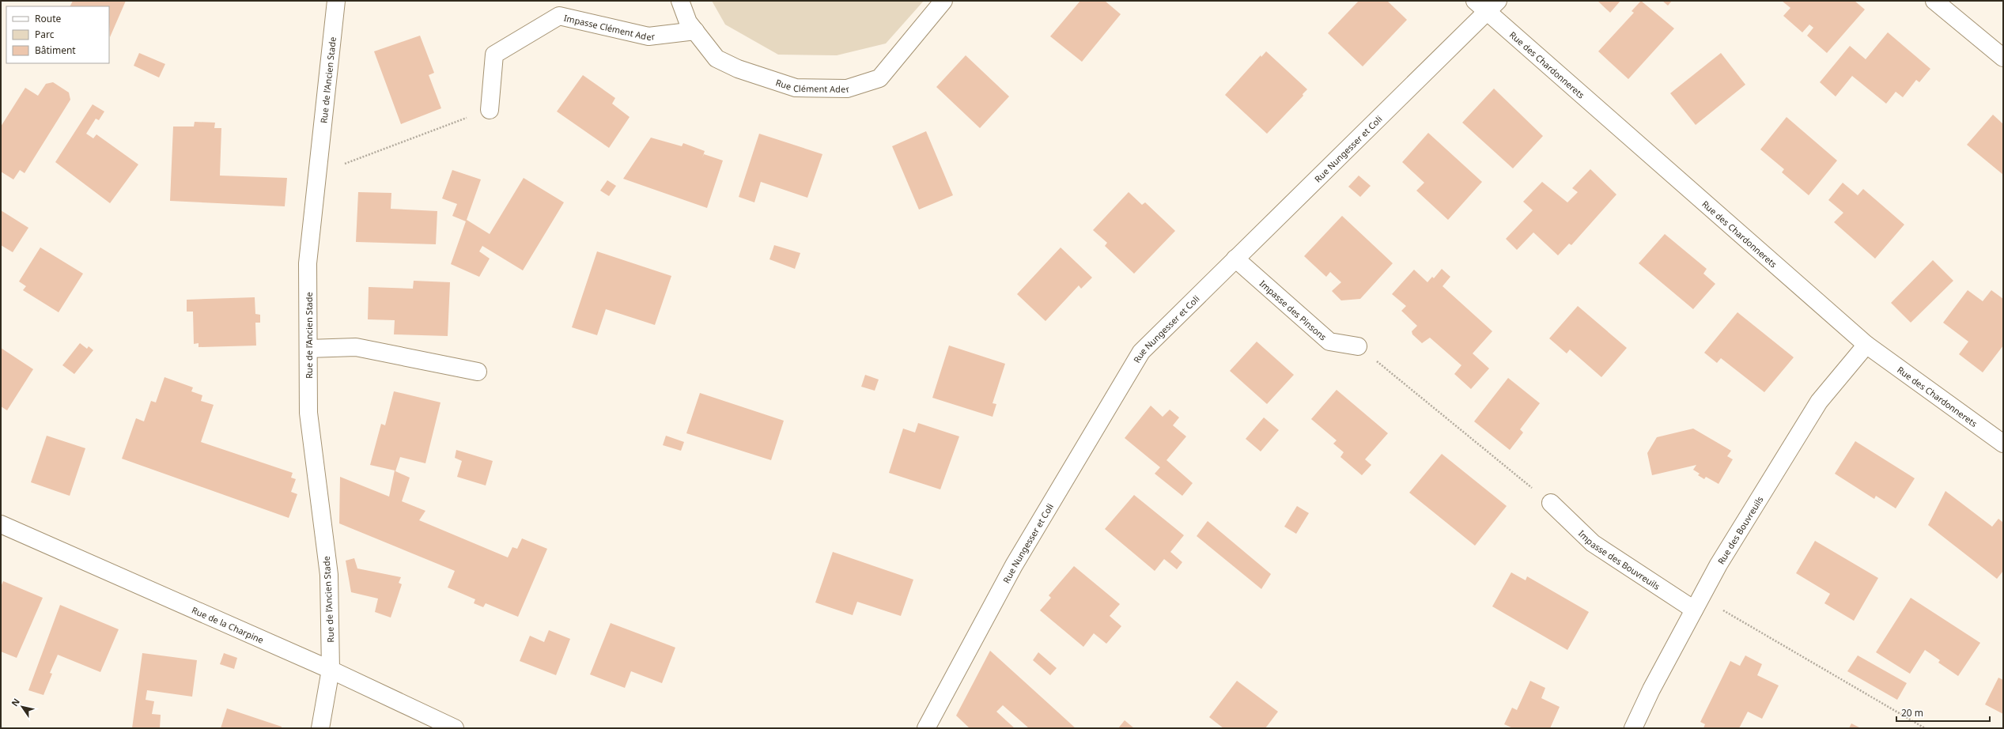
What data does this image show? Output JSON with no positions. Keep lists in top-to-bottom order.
{
  "streets": {
    "street": [
      "Impasse Clément Ader",
      "Rue des Chardonnerets",
      "Rue de l’Ancien Stade",
      "Rue Clément Ader",
      "Rue Nungesser et Coli",
      "Impasse des Pinsons",
      "Rue des Bouvreuils",
      "Impasse des Bouvreuils",
      "Rue de la Charpine"
    ]
  },
  "crossings": [
    ["Impasse Clément Ader", "Rue Clément Ader"],
    ["Rue des Chardonnerets", "Rue Nungesser et Coli"],
    ["Rue des Chardonnerets", "Rue des Bouvreuils"],
    ["Rue de l’Ancien Stade", "Rue de la Charpine"],
    ["Rue Nungesser et Coli", "Impasse des Pinsons"],
    ["Rue des Bouvreuils", "Impasse des Bouvreuils"]
  ],
  "legend": ["Route", "Parc", "Bâtiment"],
  "scale_bar": "20 m",
  "north": "top left"
}
